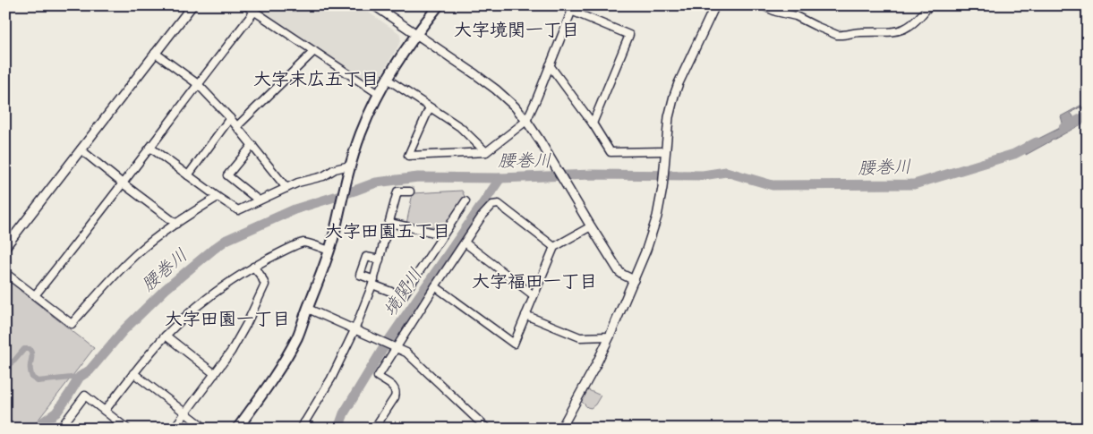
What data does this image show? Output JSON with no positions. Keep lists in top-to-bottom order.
{
  "districts": [
    "大字境関一丁目",
    "大字末広五丁目",
    "大字田園五丁目",
    "大字福田一丁目",
    "大字田園一丁目"
  ],
  "water": ["腰巻川", "境関川"]
}
